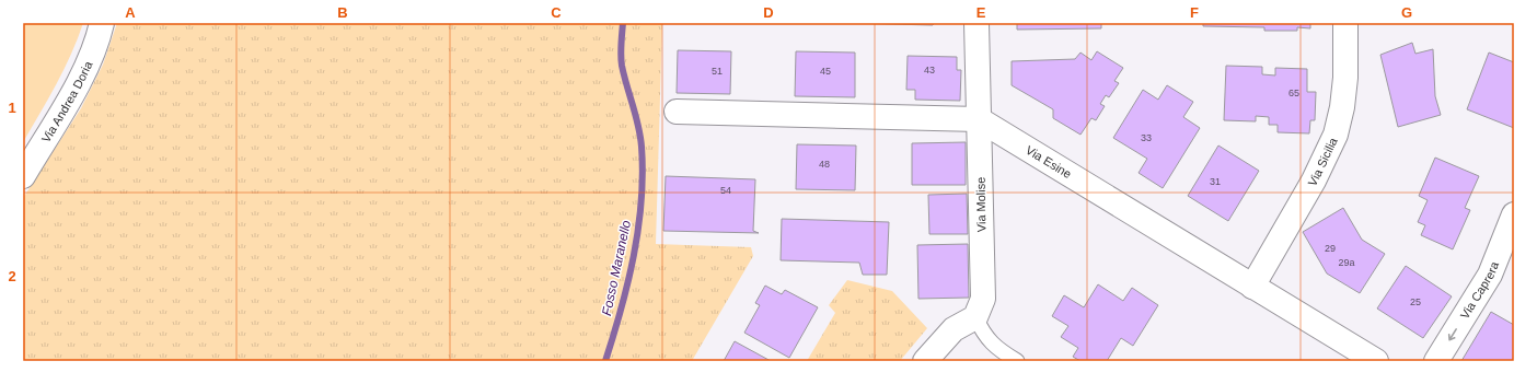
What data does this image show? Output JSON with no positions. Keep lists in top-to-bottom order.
{
  "streets": {
    "street": [
      "Via Andrea Doria",
      "Via Esine",
      "Via Sicilia",
      "Via Molise",
      "Via Caprera"
    ]
  },
  "crossings": [
    ["Via Esine", "Via Sicilia"],
    ["Via Esine", "Via Molise"]
  ],
  "one_way": ["Via Caprera"],
  "water": ["Fosso Maranello"],
  "house_numbers": [
    "43",
    "51",
    "45",
    "65",
    "33",
    "48",
    "31",
    "54",
    "29",
    "29a",
    "25"
  ],
  "grid": {
    "columns": [
      "A",
      "B",
      "C",
      "D",
      "E",
      "F",
      "G"
    ],
    "rows": ["1", "2"]
  }
}
